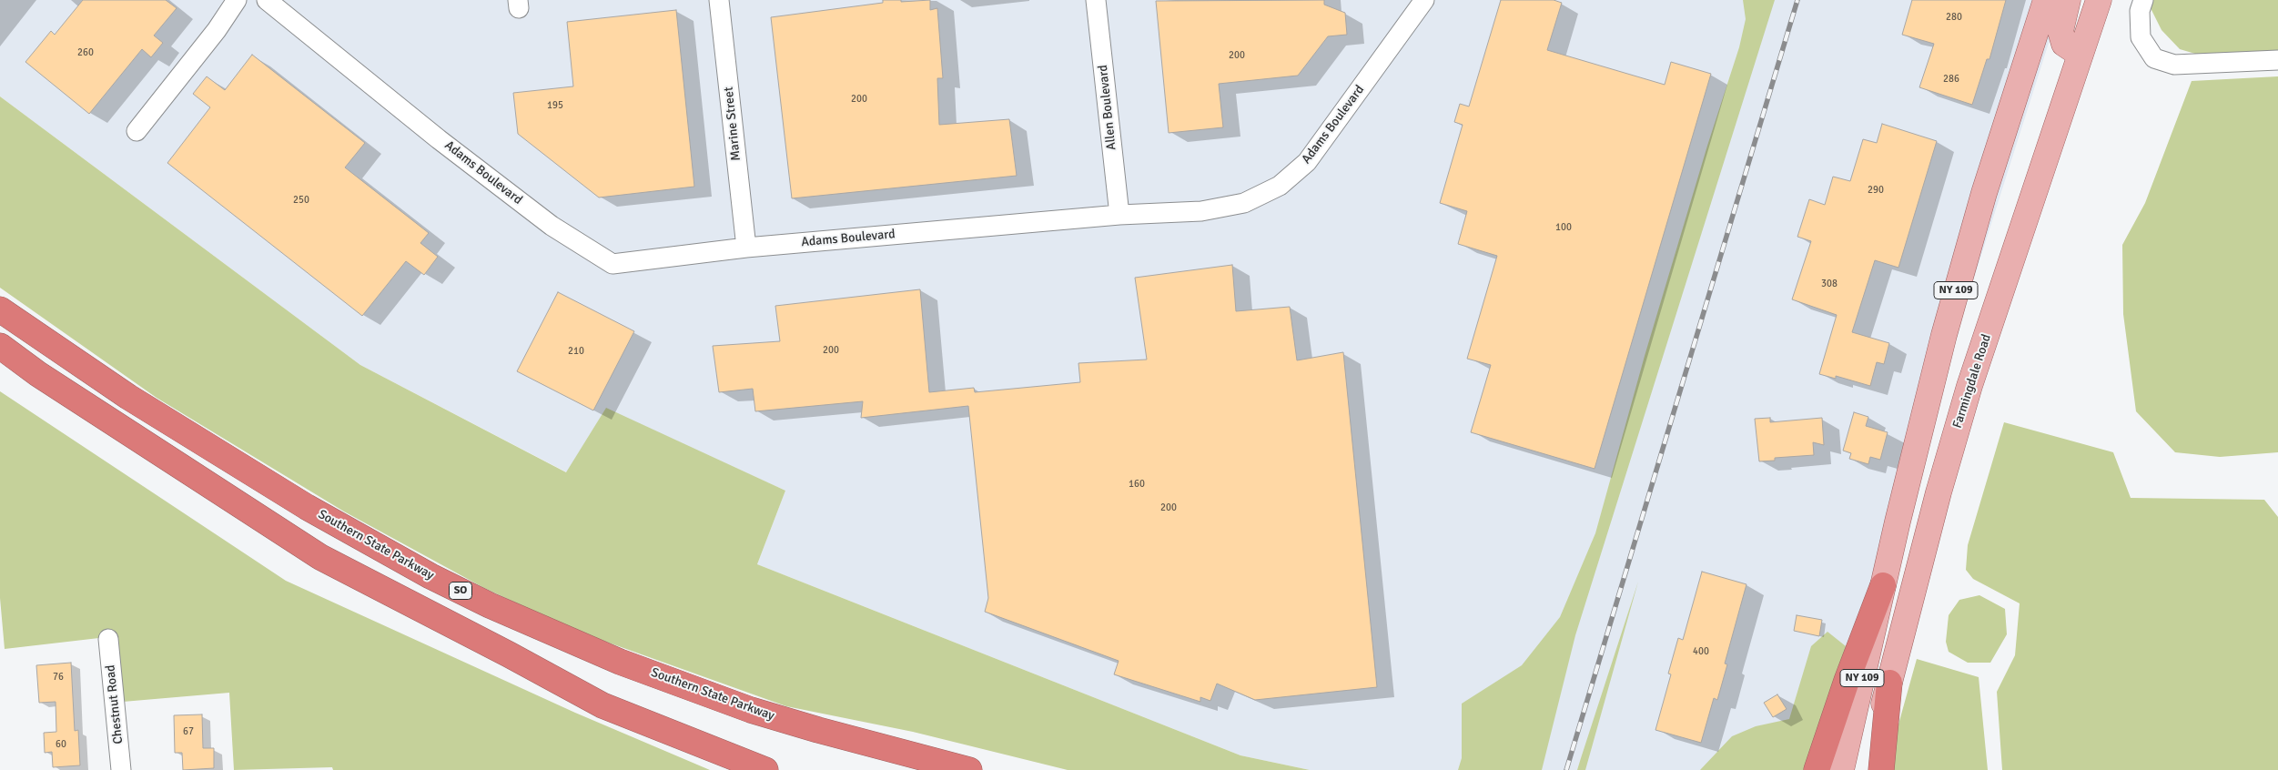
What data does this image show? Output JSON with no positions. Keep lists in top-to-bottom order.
{
  "streets": {
    "highway": ["Southern State Parkway", "SO"],
    "main road": ["NY 109", "Farmingdale Road"],
    "street": [
      "Allen Boulevard",
      "Marine Street",
      "Adams Boulevard",
      "Chestnut Road"
    ]
  },
  "crossings": [
    ["Allen Boulevard", "Adams Boulevard"],
    ["Marine Street", "Adams Boulevard"]
  ],
  "house_numbers": [
    "280",
    "260",
    "200",
    "286",
    "200",
    "195",
    "290",
    "250",
    "100",
    "308",
    "200",
    "210",
    "160",
    "200",
    "400",
    "76",
    "67",
    "60"
  ]
}
